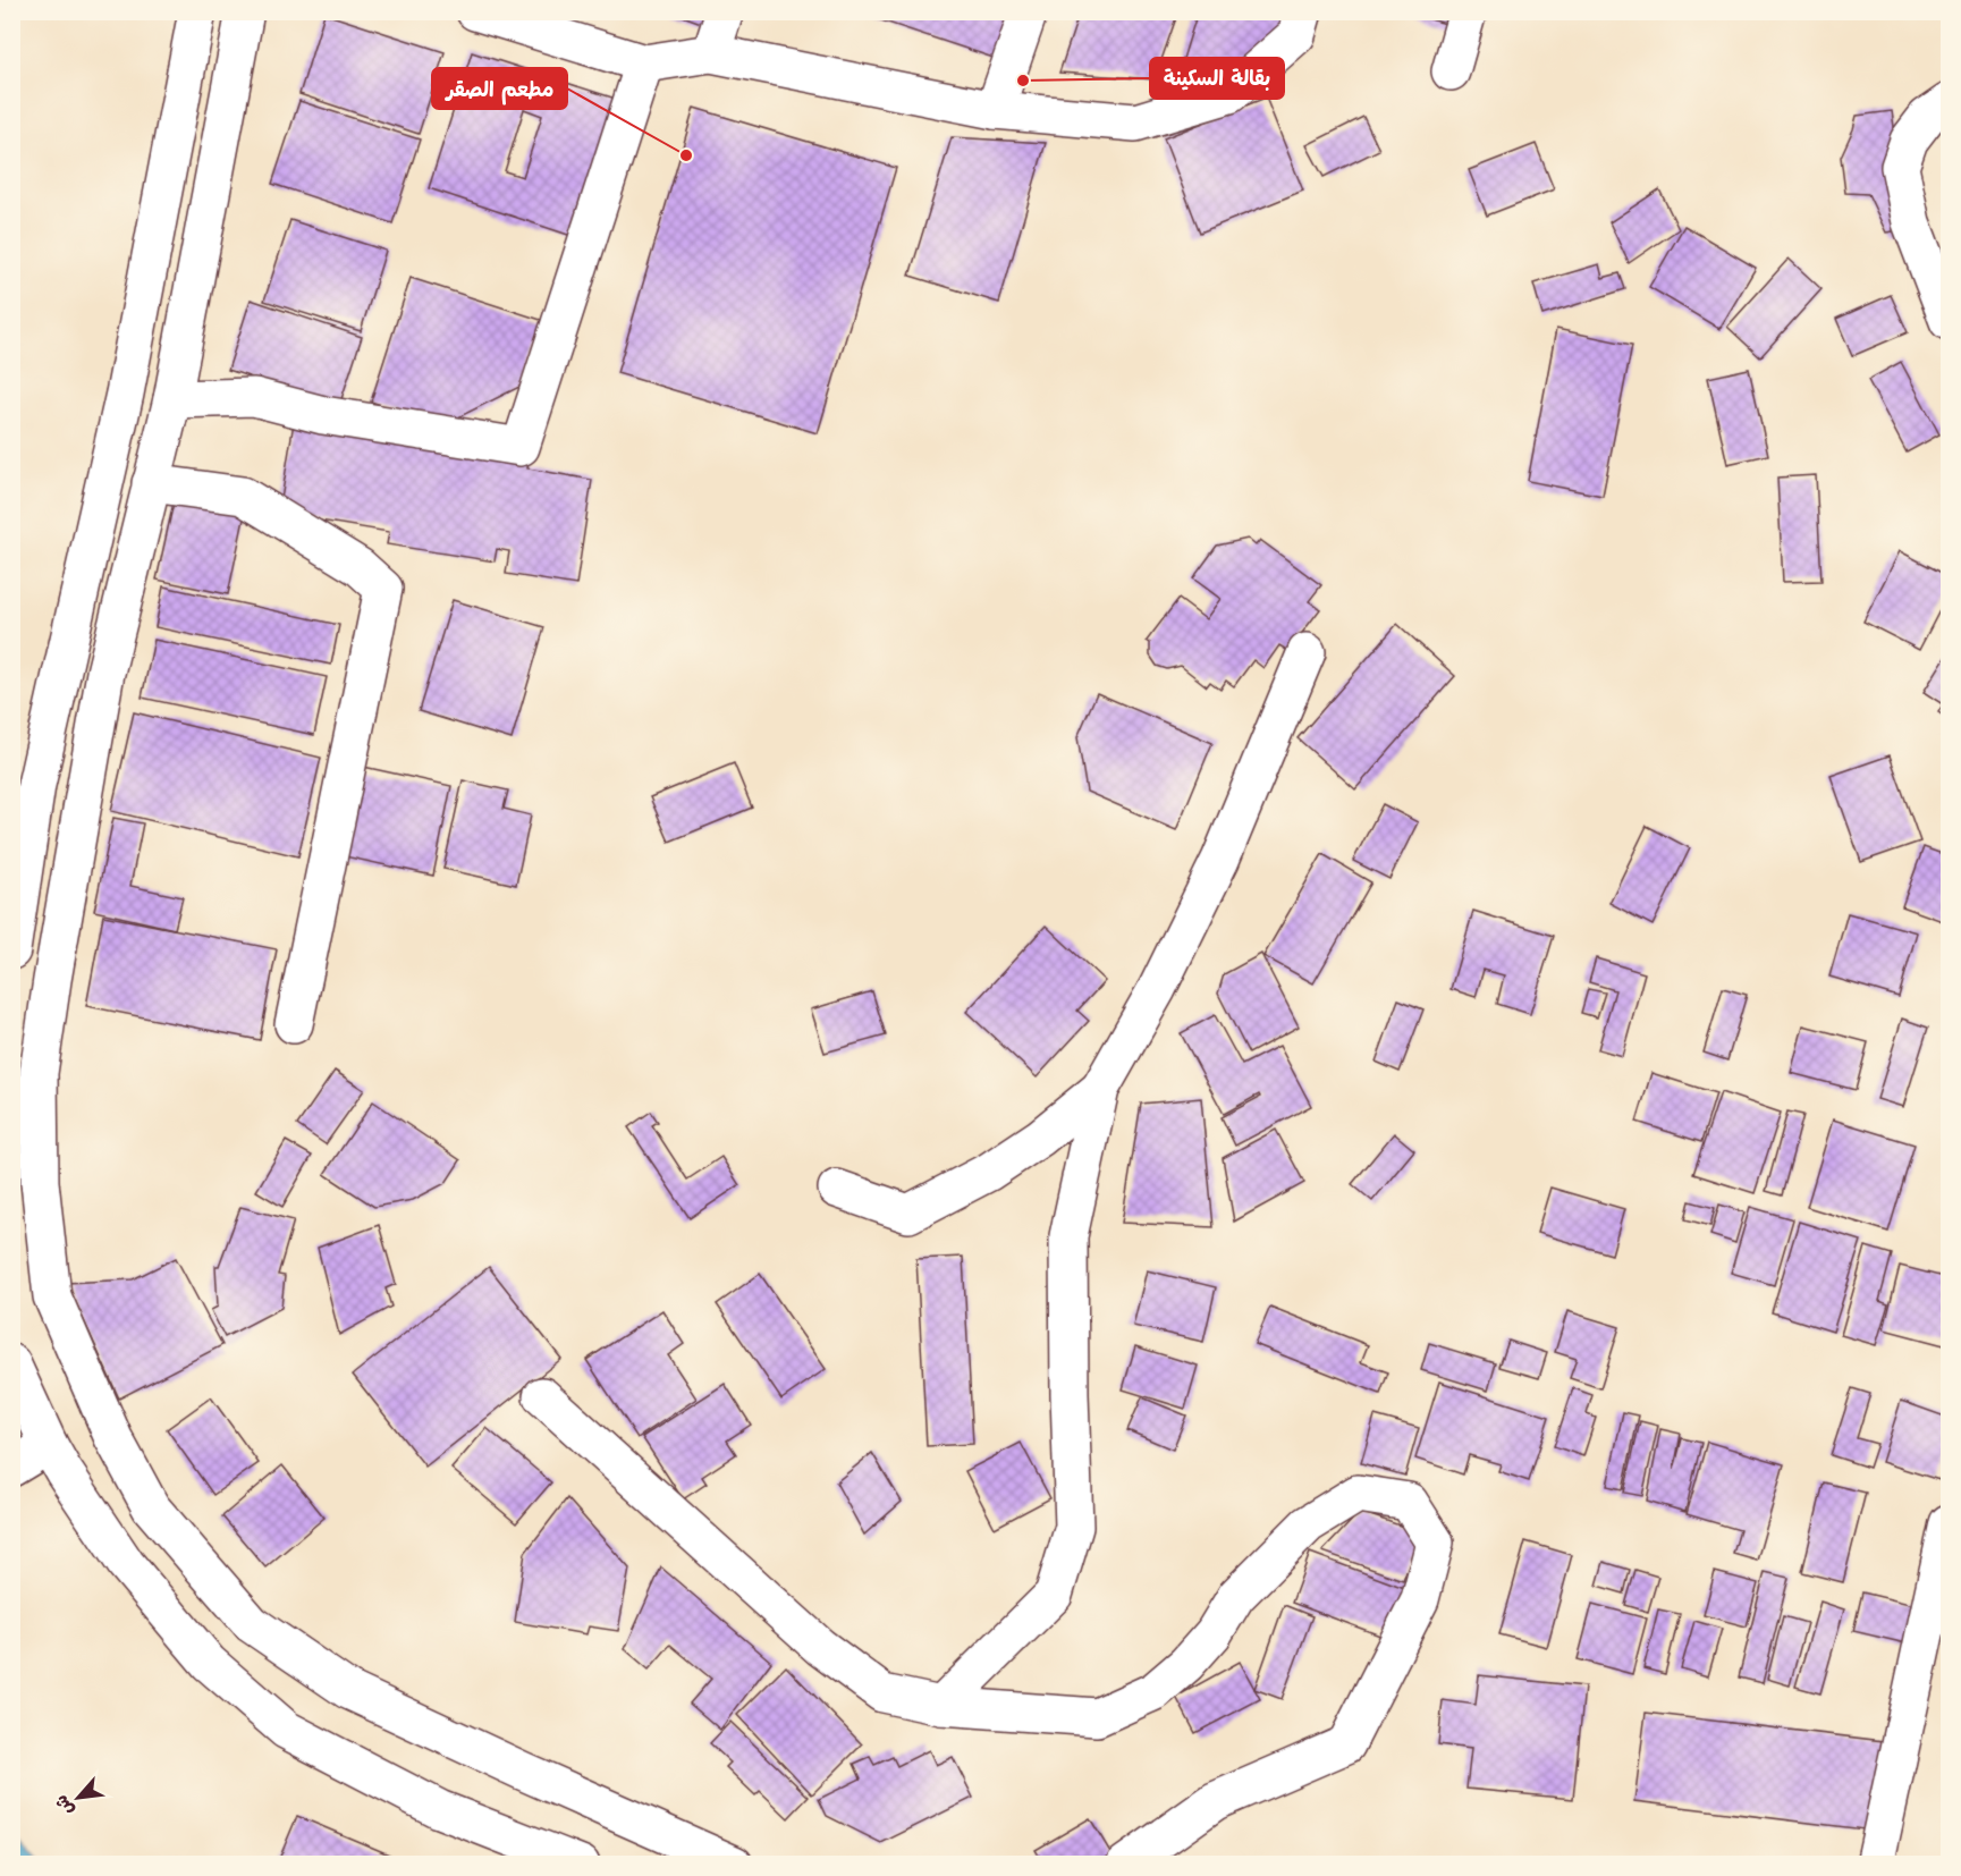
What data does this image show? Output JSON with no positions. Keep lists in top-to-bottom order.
{
  "places": ["بقالة السكينة", "مطعم الصقر"],
  "north": "bottom left"
}
